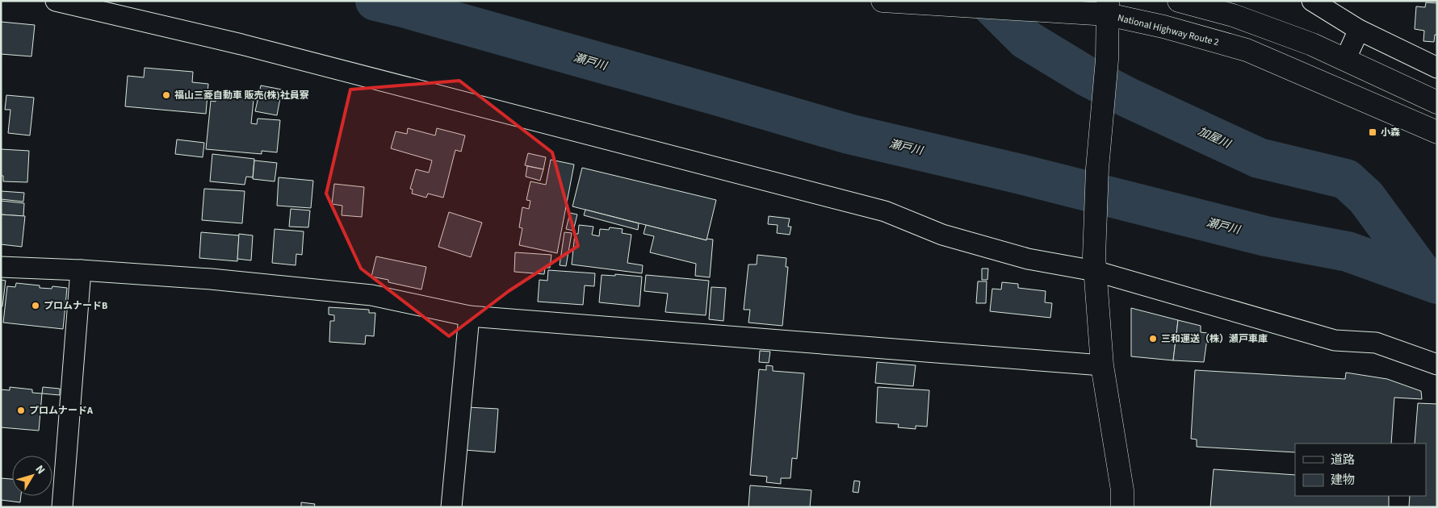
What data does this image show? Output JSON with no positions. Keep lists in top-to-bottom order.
{
  "streets": {
    "main road": ["National Highway Route 2"]
  },
  "water": ["瀬戸川", "加屋川"],
  "places": {
    "other": [
      "福山三菱自動車 販売(株)社員寮",
      "プロムナードB",
      "三和運送（株）瀬戸車庫",
      "プロムナードA"
    ],
    "transit": ["小森"]
  },
  "legend": ["道路", "建物"],
  "north": "top right"
}
